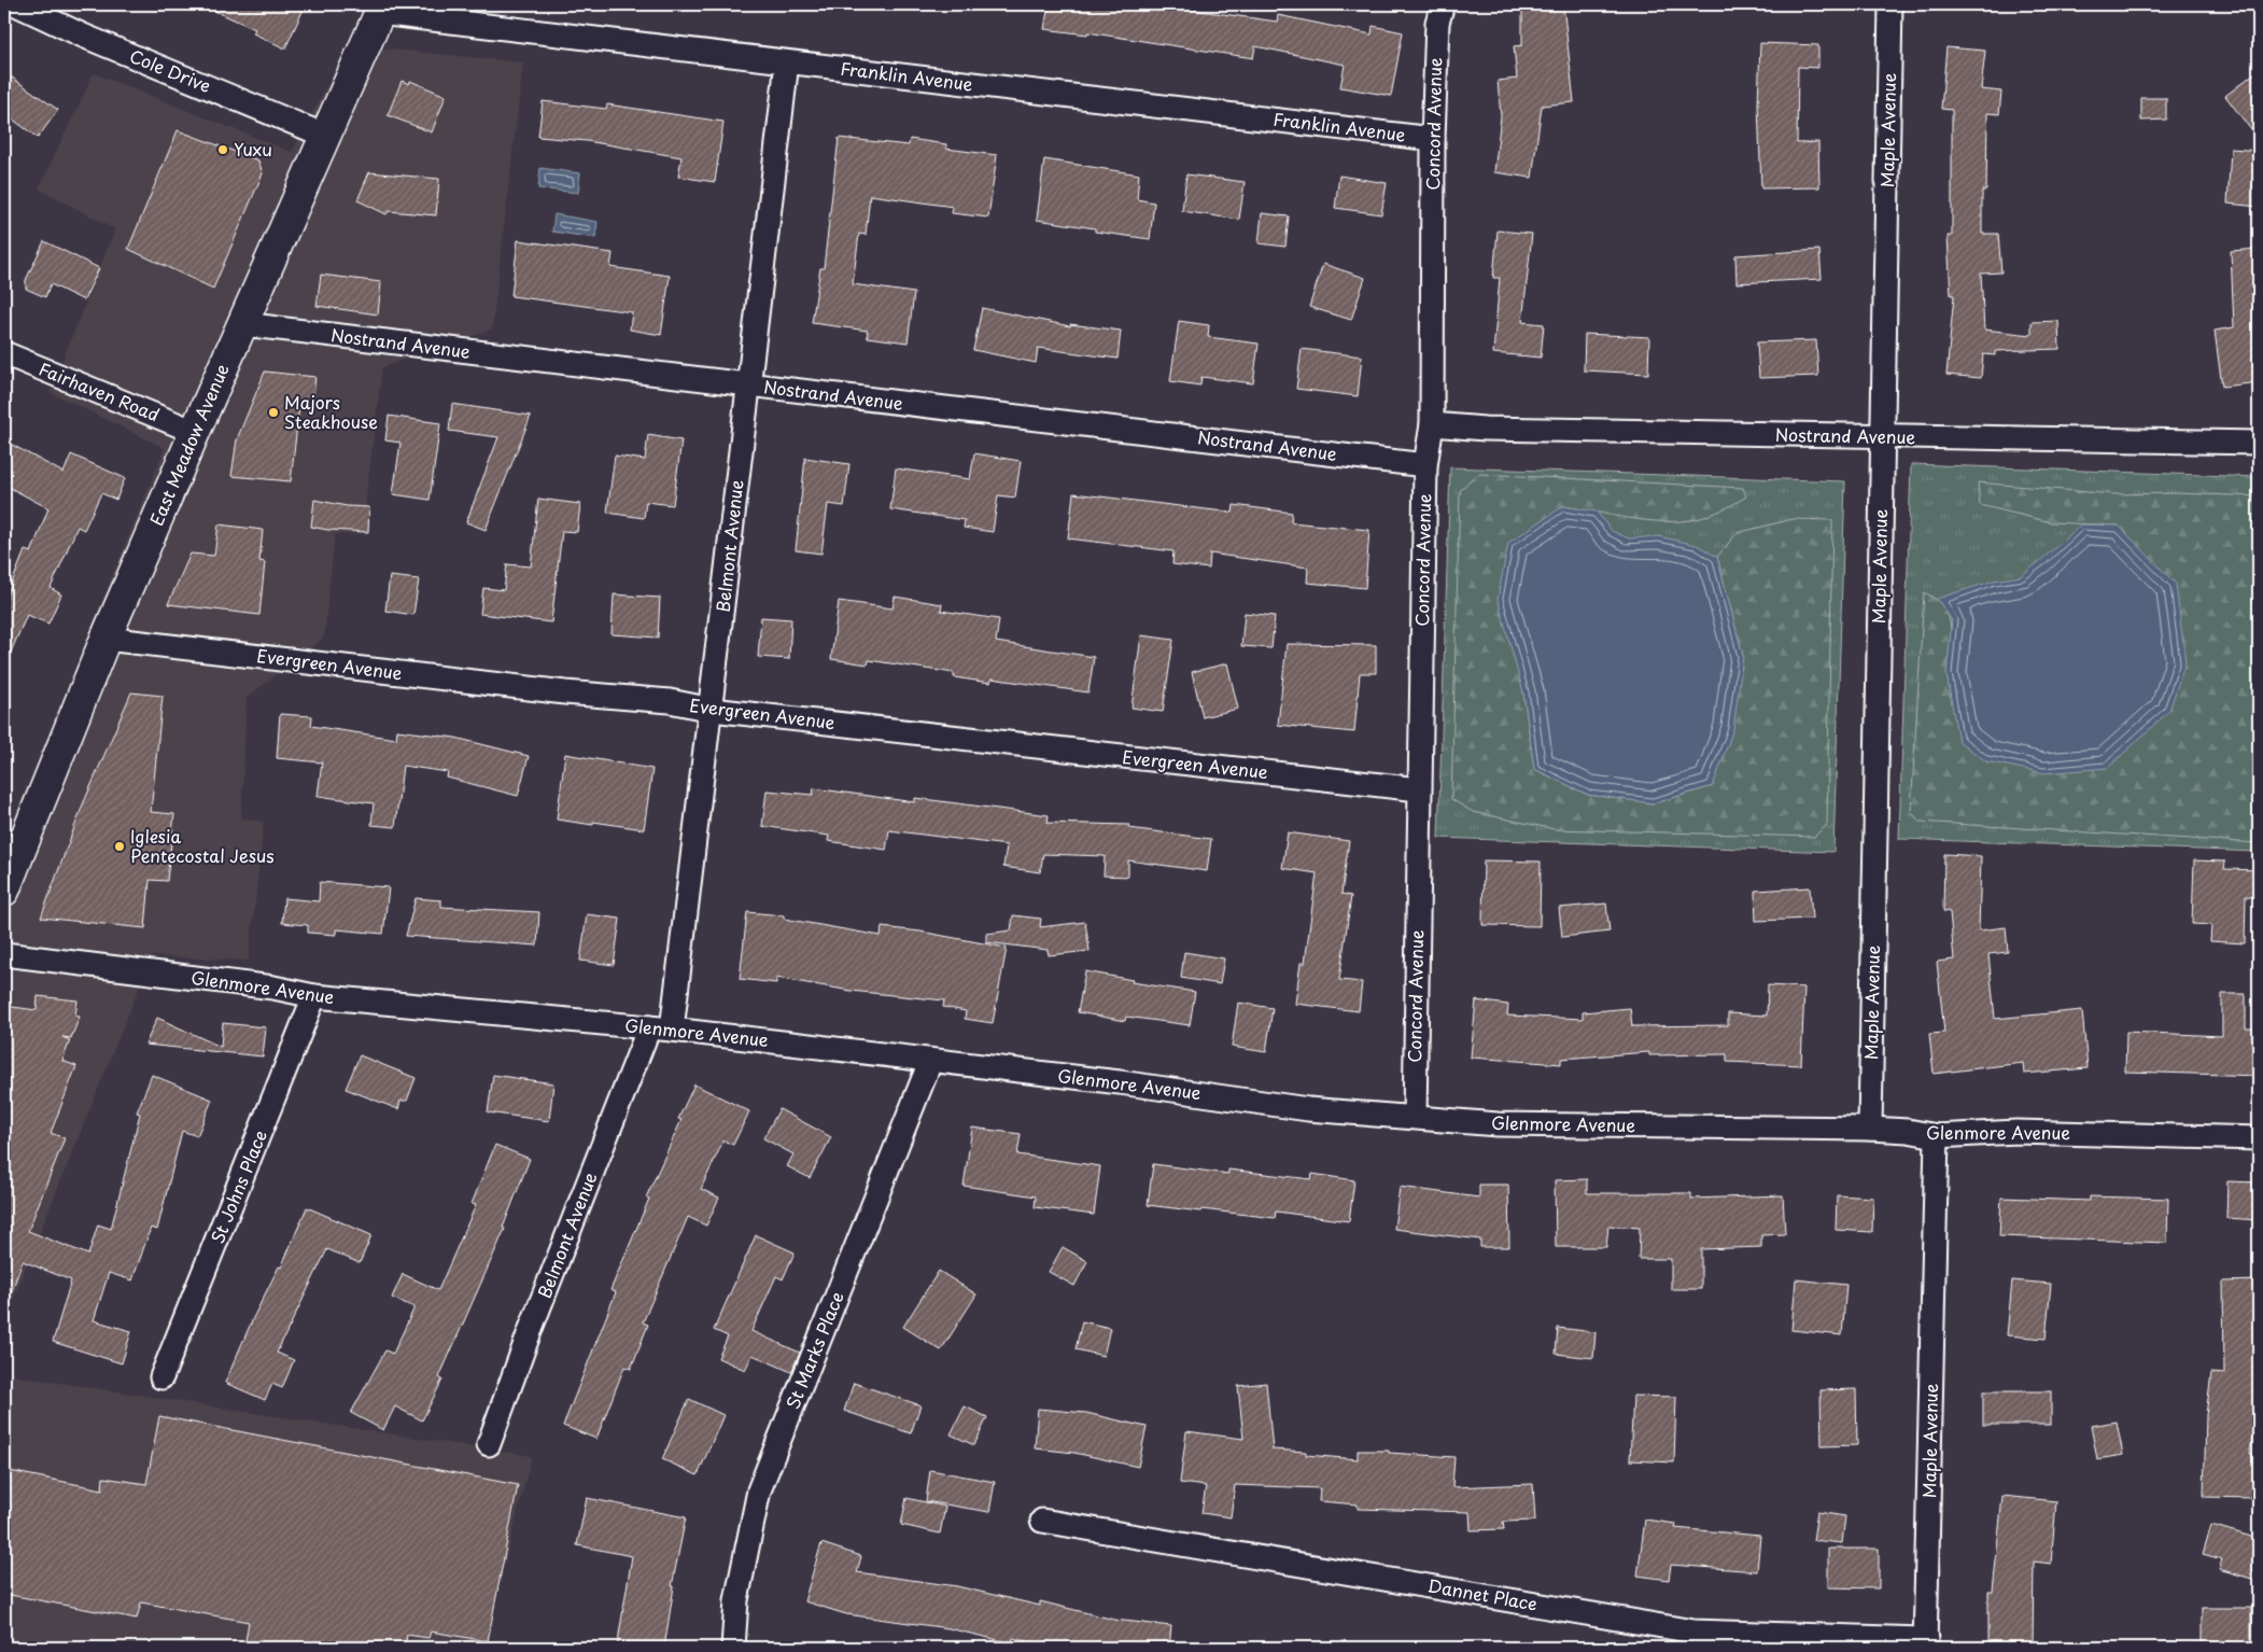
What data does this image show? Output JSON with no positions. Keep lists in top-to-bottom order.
{
  "streets": {
    "street": [
      "Cole Drive",
      "Franklin Avenue",
      "Concord Avenue",
      "Maple Avenue",
      "Nostrand Avenue",
      "Fairhaven Road",
      "East Meadow Avenue",
      "Belmont Avenue",
      "Evergreen Avenue",
      "Glenmore Avenue",
      "St Johns Place",
      "St Marks Place",
      "Dannet Place"
    ]
  },
  "crossings": [
    ["Cole Drive", "East Meadow Avenue"],
    ["Franklin Avenue", "Concord Avenue"],
    ["Franklin Avenue", "East Meadow Avenue"],
    ["Franklin Avenue", "Belmont Avenue"],
    ["Concord Avenue", "Nostrand Avenue"],
    ["Concord Avenue", "Evergreen Avenue"],
    ["Concord Avenue", "Glenmore Avenue"],
    ["Maple Avenue", "Nostrand Avenue"],
    ["Maple Avenue", "Glenmore Avenue"],
    ["Maple Avenue", "Dannet Place"],
    ["Nostrand Avenue", "East Meadow Avenue"],
    ["Nostrand Avenue", "Belmont Avenue"],
    ["Fairhaven Road", "East Meadow Avenue"],
    ["East Meadow Avenue", "Evergreen Avenue"],
    ["Belmont Avenue", "Evergreen Avenue"],
    ["Belmont Avenue", "Glenmore Avenue"],
    ["Glenmore Avenue", "St Johns Place"],
    ["Glenmore Avenue", "St Marks Place"]
  ],
  "places": ["Yuxu", "Majors Steakhouse", "Iglesia Pentecostal Jesus"]
}
